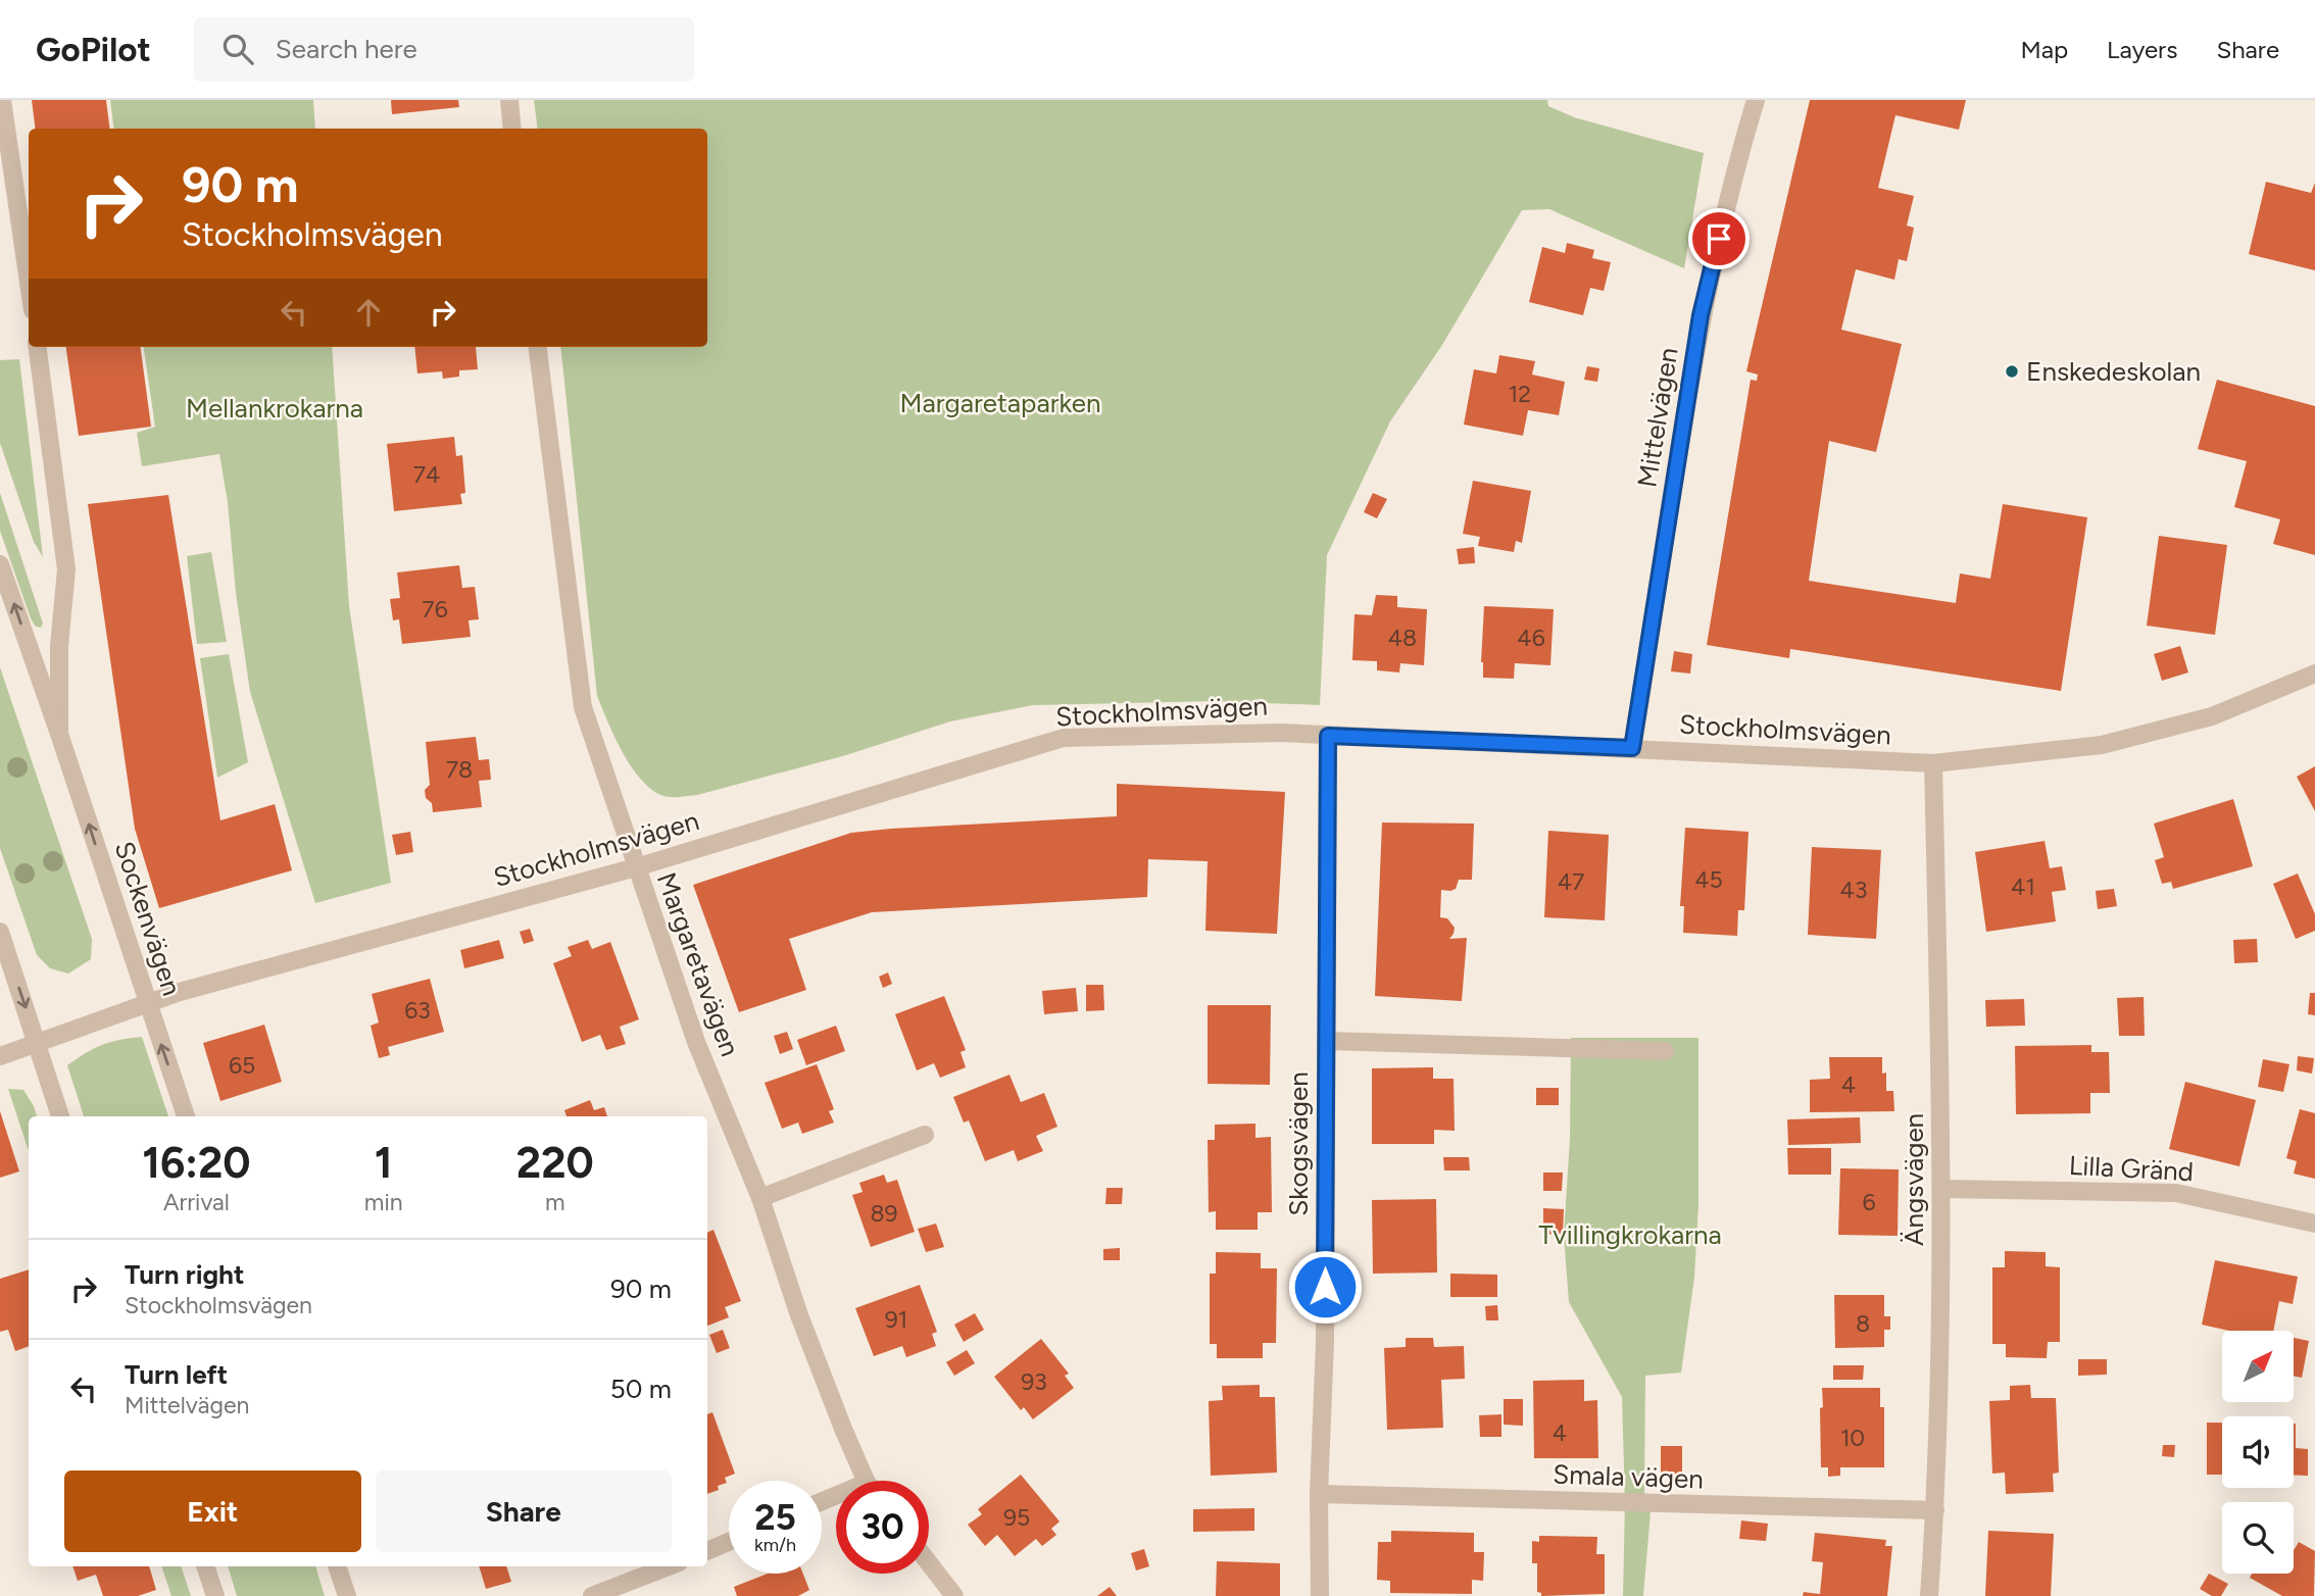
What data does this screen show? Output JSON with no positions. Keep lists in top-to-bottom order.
{
  "streets": {
    "street": [
      "Mittelvägen",
      "Stockholmsvägen",
      "Sockenvägen",
      "Margaretavägen",
      "Skogsvägen",
      "Lilla Gränd",
      "Ängsvägen",
      "Smala vägen"
    ]
  },
  "crossings": [
    ["Mittelvägen", "Stockholmsvägen"],
    ["Stockholmsvägen", "Sockenvägen"],
    ["Stockholmsvägen", "Margaretavägen"],
    ["Stockholmsvägen", "Skogsvägen"],
    ["Stockholmsvägen", "Ängsvägen"],
    ["Skogsvägen", "Smala vägen"],
    ["Lilla Gränd", "Ängsvägen"],
    ["Ängsvägen", "Smala vägen"]
  ],
  "parks": ["Margaretaparken", "Mellankrokarna", "Tvillingkrokarna"],
  "places": ["Enskedeskolan"],
  "house_numbers": [
    "12",
    "74",
    "76",
    "48",
    "46",
    "78",
    "45",
    "47",
    "41",
    "43",
    "63",
    "65",
    "4",
    "6",
    "89",
    "91",
    "8",
    "93",
    "4",
    "10",
    "95"
  ],
  "north": "top right",
  "page": {
    "header": "GoPilot",
    "search": "Search here",
    "nav": ["Map", "Layers", "Share"],
    "turn": ["90 m", "Stockholmsvägen"],
    "eta": [
      "16:20",
      "Arrival",
      "1",
      "min",
      "220",
      "m"
    ],
    "list": [
      {
        "name": "Turn right",
        "note": "Stockholmsvägen",
        "value": "90 m"
      },
      {
        "name": "Turn left",
        "note": "Mittelvägen",
        "value": "50 m"
      }
    ],
    "buttons": ["Exit", "Share"],
    "speed": "25 km/h",
    "limit": "30"
  }
}
